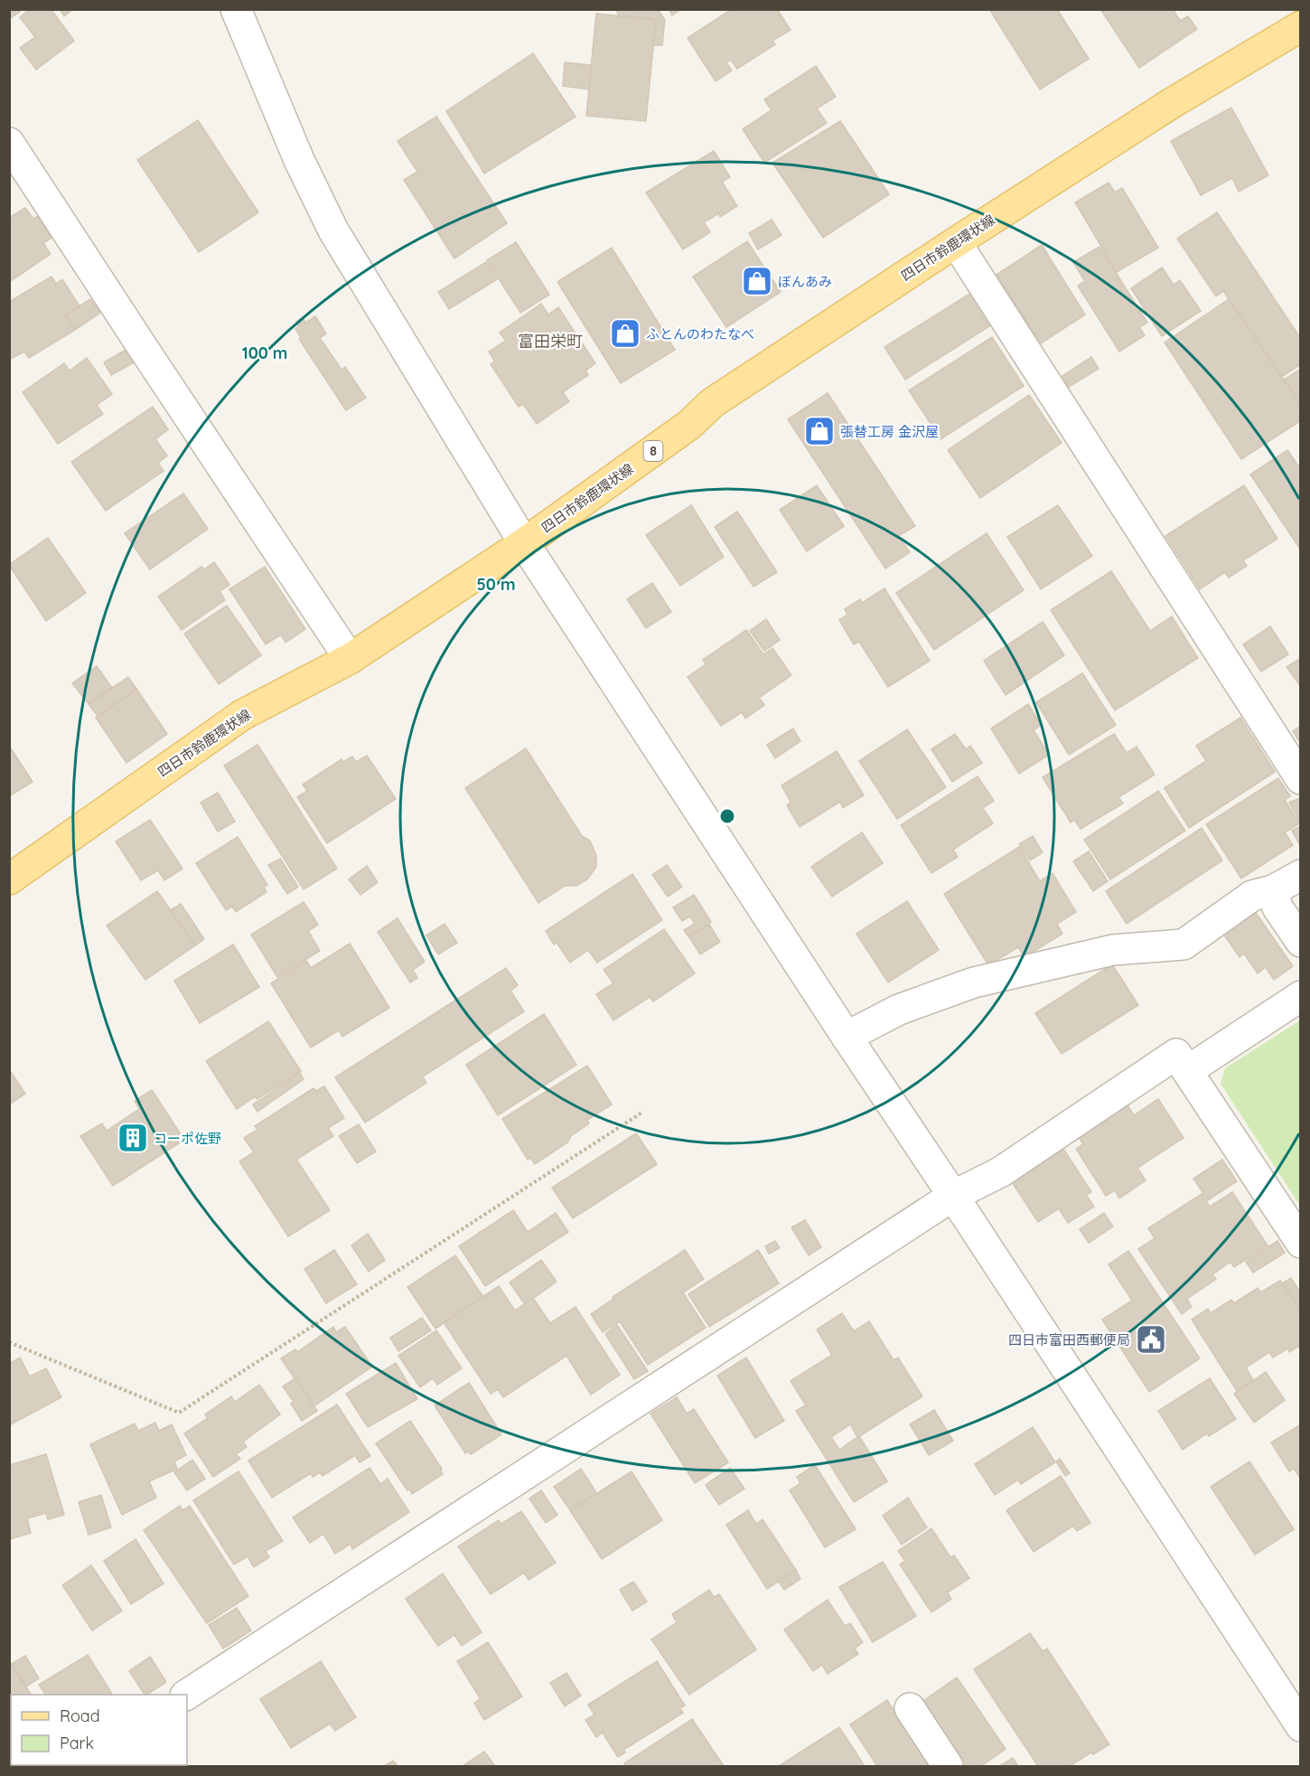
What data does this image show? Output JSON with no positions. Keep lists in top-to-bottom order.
{
  "streets": {
    "main road": ["四日市鈴鹿環状線", "8"]
  },
  "districts": ["富田栄町"],
  "places": {
    "shop": ["ぼんあみ", "ふとんのわたなべ", "張替工房 金沢屋"],
    "building": ["コーポ佐野"],
    "public building": ["四日市富田西郵便局"]
  },
  "legend": ["Road", "Park"],
  "rings": ["100 m", "50 m"]
}
